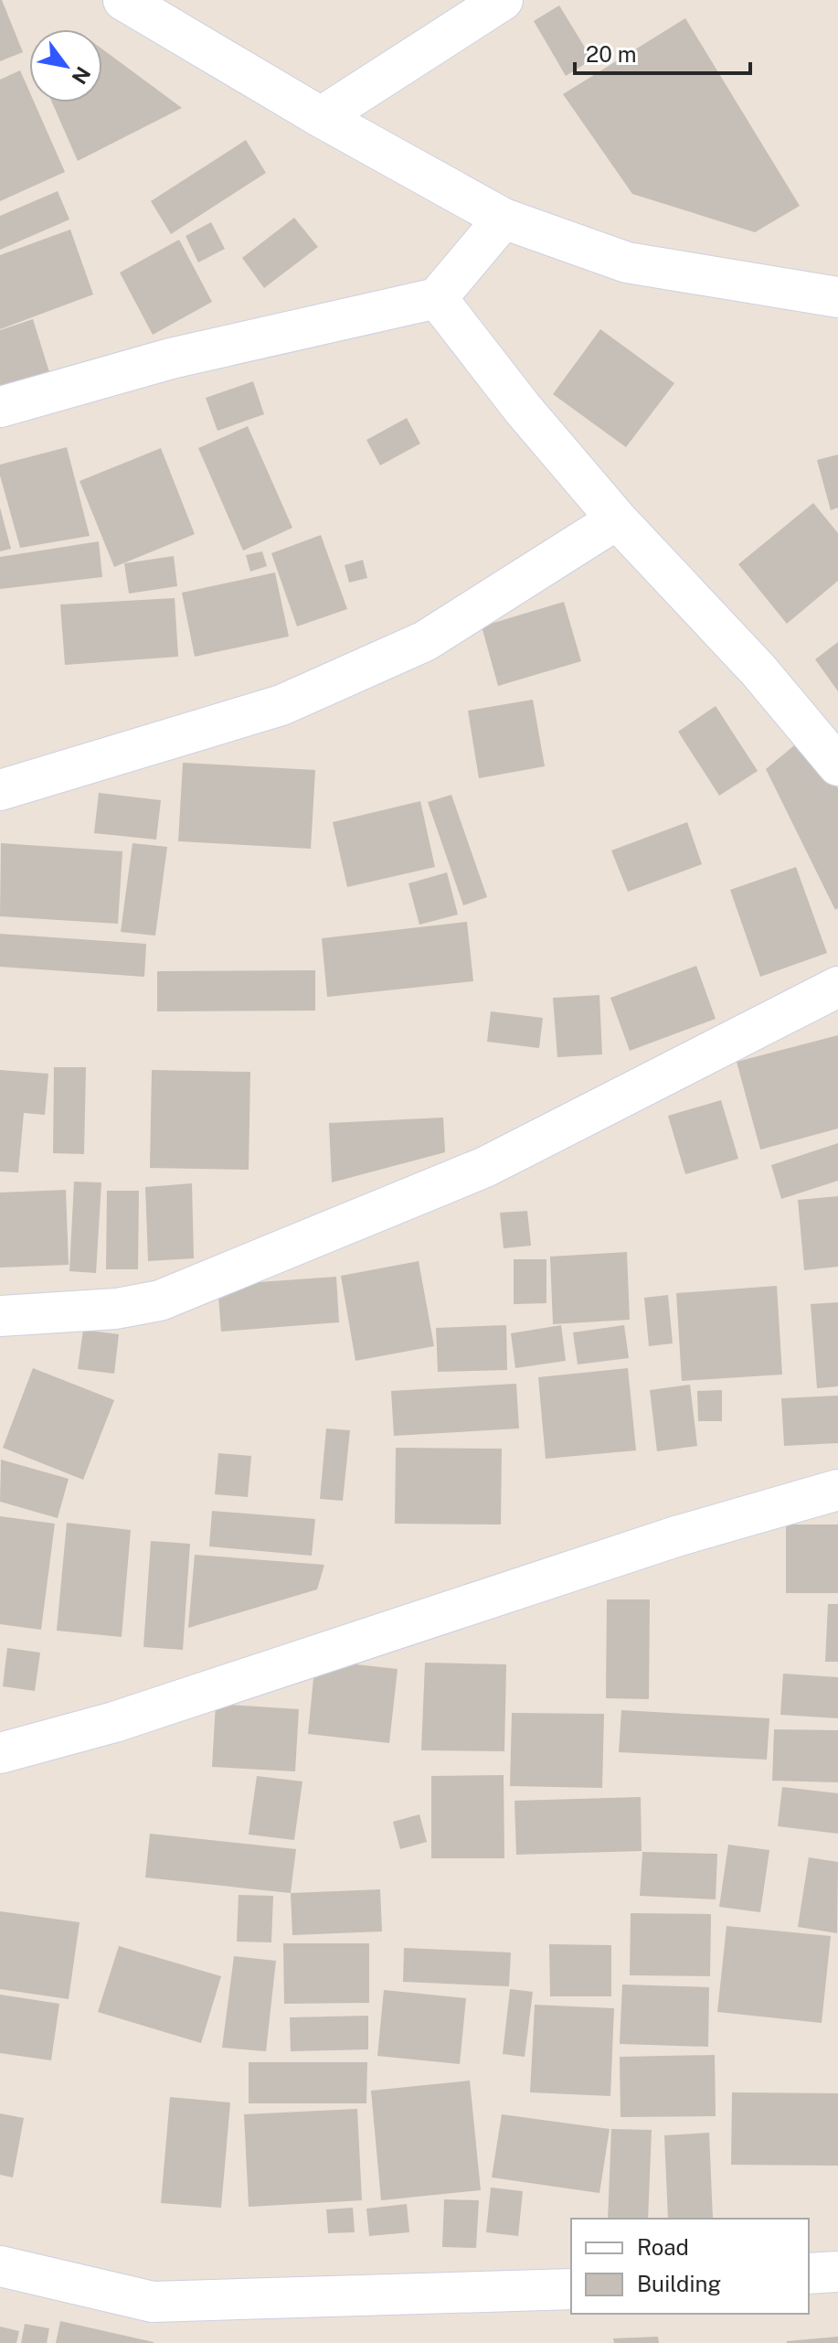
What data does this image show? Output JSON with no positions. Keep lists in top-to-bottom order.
{
  "legend": ["Road", "Building"],
  "scale_bar": "20 m",
  "north": "bottom right"
}
